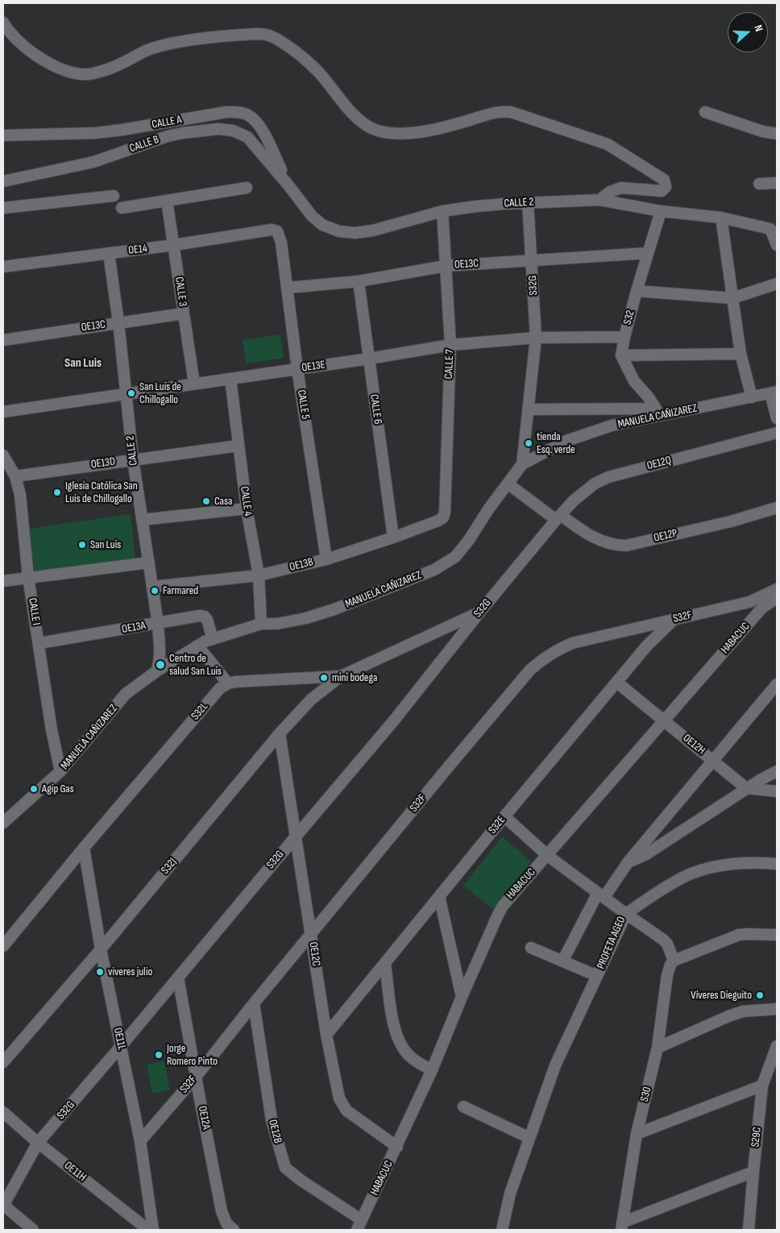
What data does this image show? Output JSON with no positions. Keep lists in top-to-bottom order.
{
  "streets": {
    "street": [
      "CALLE A",
      "CALLE B",
      "CALLE 2",
      "OE14",
      "OE13C",
      "S32G",
      "CALLE 3",
      "S32",
      "CALLE 7",
      "OE13E",
      "CALLE 5",
      "CALLE 6",
      "MANUELA CAÑIZAREZ",
      "OE13D",
      "OE12Q",
      "CALLE 4",
      "OE12P",
      "OE13B",
      "CALLE I",
      "S32F",
      "OE13A",
      "HABACUC",
      "S32L",
      "OE12H",
      "S32E",
      "S32J",
      "PROFETA AGEO",
      "OE12C",
      "OE11L",
      "S30",
      "OE12A",
      "OE12B",
      "S29C",
      "OE11H"
    ]
  },
  "crossings": [
    ["CALLE A", "CALLE B"],
    ["CALLE A", "CALLE 2"],
    ["CALLE B", "CALLE 2"],
    ["CALLE 2", "OE14"],
    ["CALLE 2", "OE13C"],
    ["CALLE 2", "S32G"],
    ["CALLE 2", "S32"],
    ["CALLE 2", "CALLE 7"],
    ["CALLE 2", "OE13E"],
    ["CALLE 2", "MANUELA CAÑIZAREZ"],
    ["CALLE 2", "OE13D"],
    ["CALLE 2", "OE13B"],
    ["CALLE 2", "OE13A"],
    ["OE14", "CALLE 3"],
    ["OE14", "CALLE 5"],
    ["OE13C", "S32G"],
    ["OE13C", "CALLE 3"],
    ["OE13C", "S32"],
    ["OE13C", "CALLE 7"],
    ["OE13C", "CALLE 5"],
    ["OE13C", "CALLE 6"],
    ["S32G", "OE13E"],
    ["S32G", "MANUELA CAÑIZAREZ"],
    ["S32G", "OE12Q"],
    ["S32G", "OE12P"],
    ["S32G", "OE12C"],
    ["S32G", "OE11L"],
    ["S32G", "OE12A"],
    ["S32G", "OE11H"],
    ["CALLE 3", "OE13E"],
    ["S32", "OE13E"],
    ["CALLE 7", "OE13E"],
    ["CALLE 7", "OE13B"],
    ["OE13E", "CALLE 5"],
    ["OE13E", "CALLE 6"],
    ["OE13E", "CALLE 4"],
    ["CALLE 5", "OE13B"],
    ["CALLE 6", "OE13B"],
    ["MANUELA CAÑIZAREZ", "CALLE 4"],
    ["MANUELA CAÑIZAREZ", "OE12P"],
    ["MANUELA CAÑIZAREZ", "CALLE I"],
    ["MANUELA CAÑIZAREZ", "OE13A"],
    ["OE13D", "CALLE 4"],
    ["OE13D", "CALLE I"],
    ["OE12Q", "OE12P"],
    ["CALLE 4", "OE13B"],
    ["CALLE I", "OE13A"],
    ["S32F", "S32E"],
    ["S32F", "OE12C"],
    ["S32F", "OE11L"],
    ["S32F", "OE12A"],
    ["S32F", "OE12B"],
    ["HABACUC", "OE12H"],
    ["HABACUC", "PROFETA AGEO"],
    ["HABACUC", "OE12C"],
    ["HABACUC", "OE12B"],
    ["S32L", "OE11L"],
    ["OE12H", "S32E"],
    ["S32E", "PROFETA AGEO"],
    ["S32E", "OE12C"],
    ["S32J", "OE12C"],
    ["S32J", "OE11L"]
  ],
  "districts": ["San Luis"],
  "places": [
    "San Luis de Chillogallo",
    "tienda Esq. verde",
    "Iglesia Católica San Luis de Chillogallo",
    "Casa",
    "San Luis",
    "Farmared",
    "Centro de salud San Luis",
    "mini bodega",
    "Agip Gas",
    "viveres julio",
    "Víveres Dieguito",
    "Jorge Romero Pinto"
  ],
  "north": "right"
}
